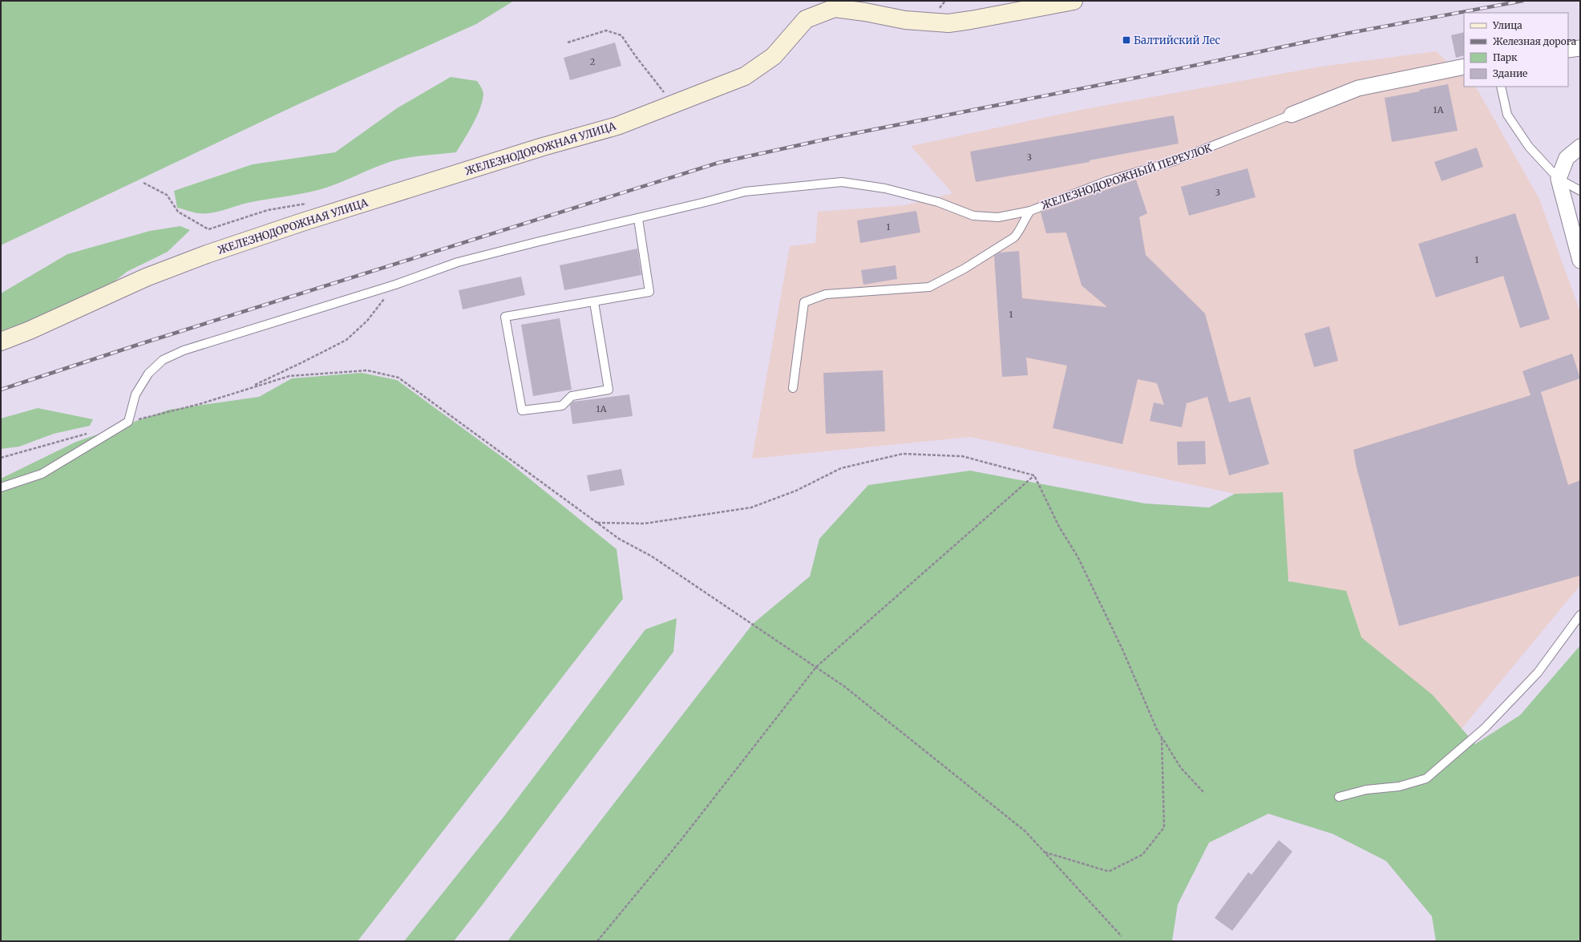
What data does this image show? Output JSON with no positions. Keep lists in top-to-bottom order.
{
  "streets": {
    "street": ["ЖЕЛЕЗНОДОРОЖНАЯ УЛИЦА"],
    "lane": ["ЖЕЛЕЗНОДОРОЖНЫЙ ПЕРЕУЛОК"]
  },
  "places": {
    "transit": ["Балтийский Лес"]
  },
  "house_numbers": [
    "2",
    "1А",
    "3",
    "3",
    "1",
    "1",
    "1",
    "1А"
  ],
  "legend": [
    "Улица",
    "Железная дорога",
    "Парк",
    "Здание"
  ]
}
